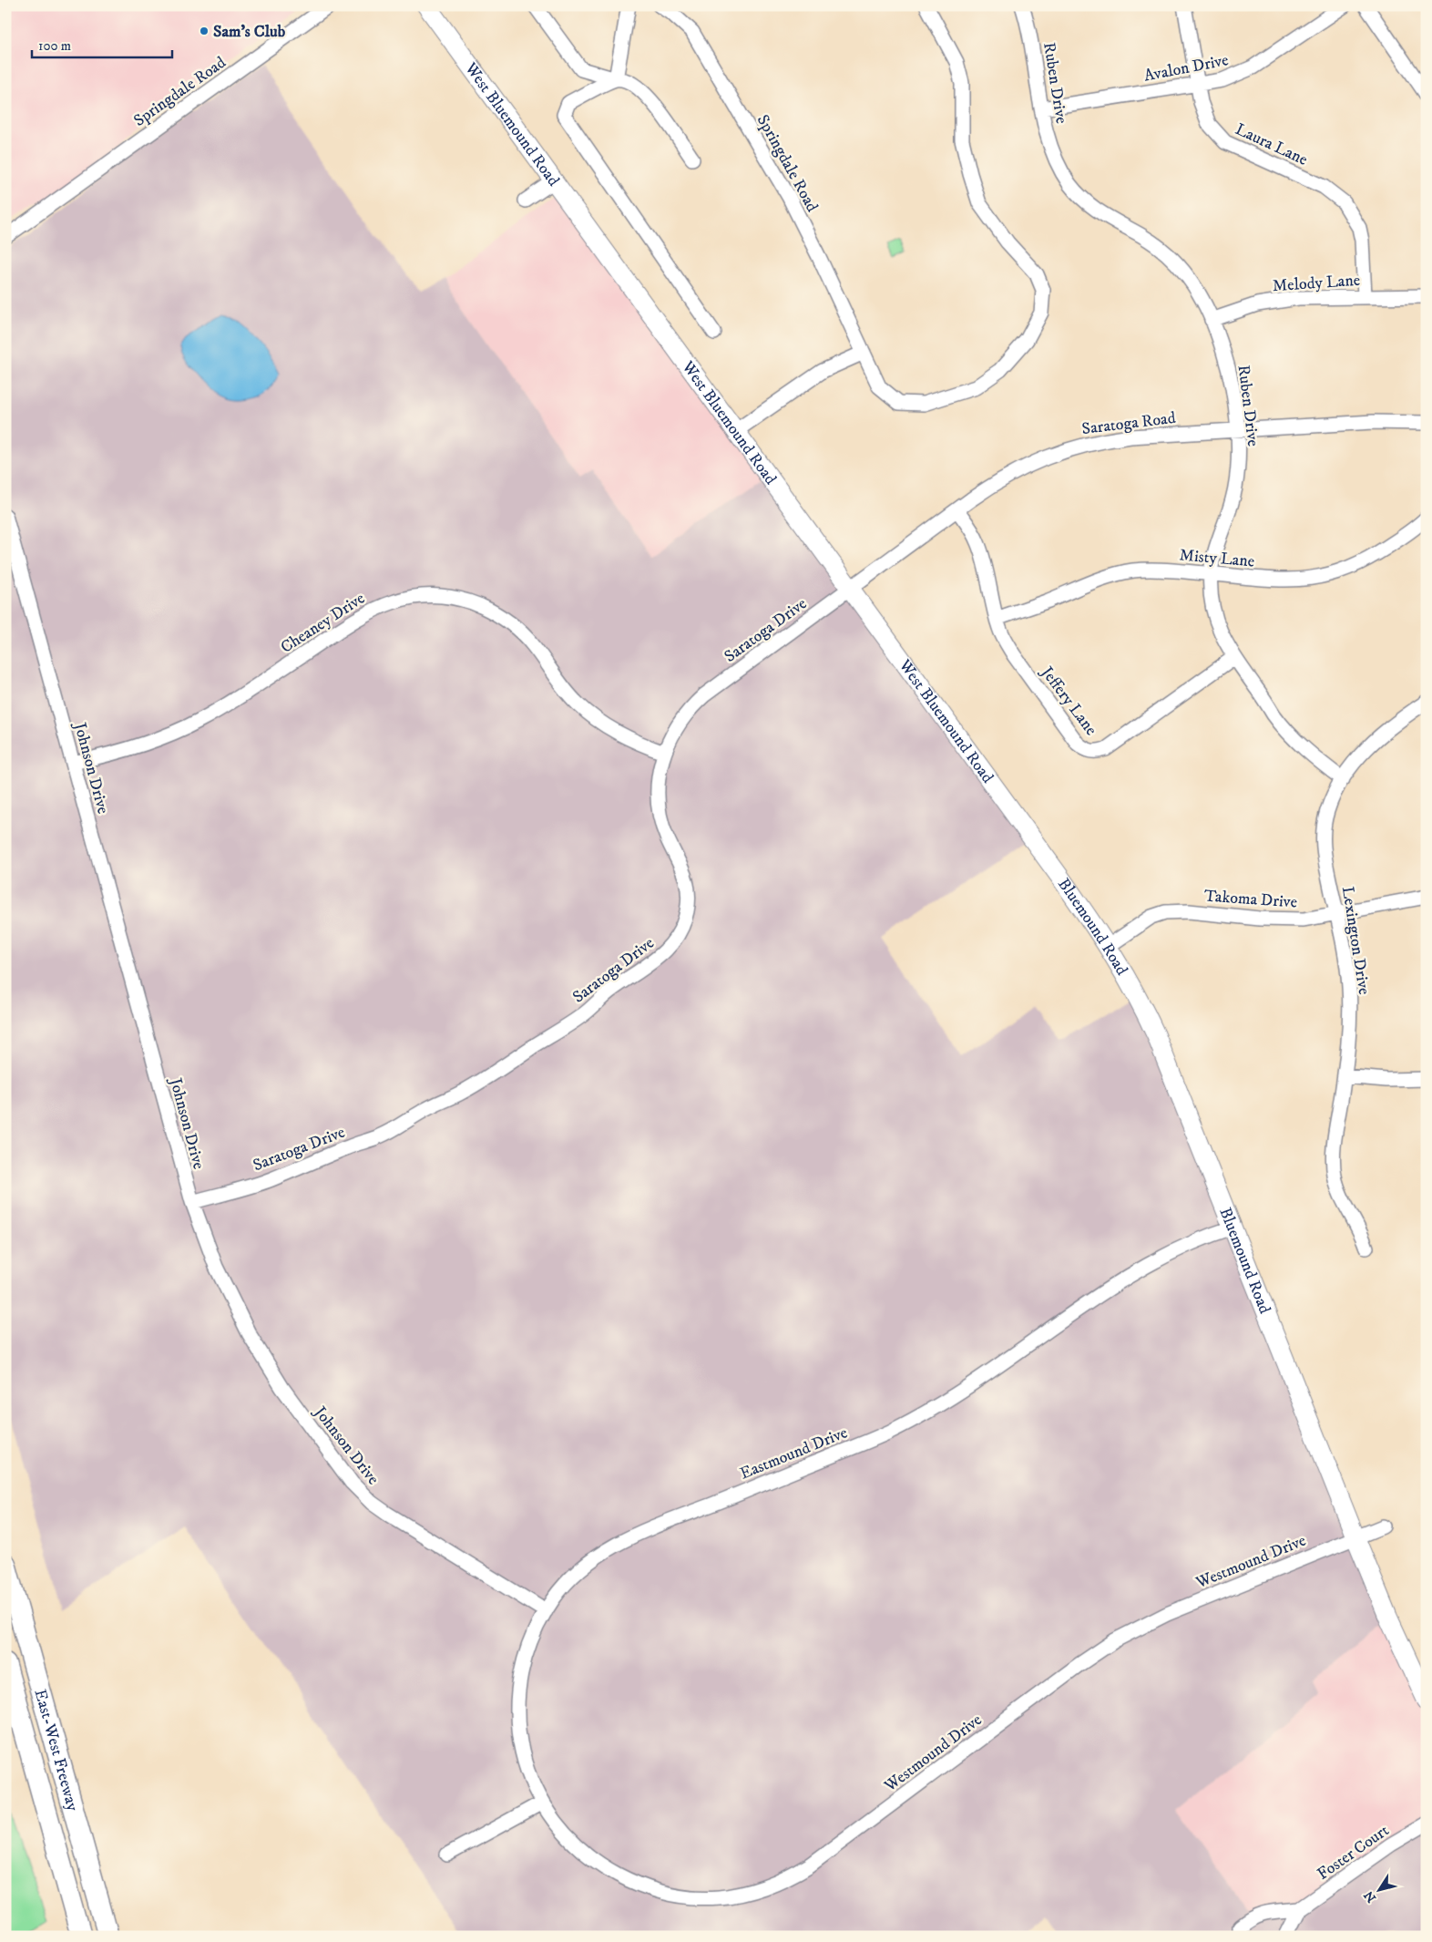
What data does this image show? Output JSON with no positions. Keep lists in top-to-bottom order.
{
  "streets": {
    "highway": ["East-West Freeway"],
    "main road": ["West Bluemound Road", "Bluemound Road"],
    "street": [
      "Avalon Drive",
      "Ruben Drive",
      "Springdale Road",
      "Laura Lane",
      "Melody Lane",
      "Saratoga Road",
      "Misty Lane",
      "Cheaney Drive",
      "Saratoga Drive",
      "Jeffery Lane",
      "Johnson Drive",
      "Takoma Drive",
      "Lexington Drive",
      "Eastmound Drive",
      "Westmound Drive",
      "Foster Court"
    ]
  },
  "crossings": [
    ["Avalon Drive", "Ruben Drive"],
    ["Avalon Drive", "Laura Lane"],
    ["Ruben Drive", "Melody Lane"],
    ["Ruben Drive", "Saratoga Road"],
    ["Ruben Drive", "Misty Lane"],
    ["Ruben Drive", "Jeffery Lane"],
    ["Ruben Drive", "Lexington Drive"],
    ["West Bluemound Road", "Saratoga Road"],
    ["West Bluemound Road", "Saratoga Drive"],
    ["West Bluemound Road", "Bluemound Road"],
    ["Laura Lane", "Melody Lane"],
    ["Saratoga Road", "Saratoga Drive"],
    ["Saratoga Road", "Jeffery Lane"],
    ["Misty Lane", "Jeffery Lane"],
    ["Cheaney Drive", "Saratoga Drive"],
    ["Cheaney Drive", "Johnson Drive"],
    ["Saratoga Drive", "Johnson Drive"],
    ["Johnson Drive", "Eastmound Drive"],
    ["Takoma Drive", "Bluemound Road"],
    ["Takoma Drive", "Lexington Drive"],
    ["Bluemound Road", "Eastmound Drive"],
    ["Bluemound Road", "Westmound Drive"],
    ["Eastmound Drive", "Westmound Drive"]
  ],
  "places": ["Sam's Club"],
  "scale_bar": "100 m",
  "north": "bottom left"
}
